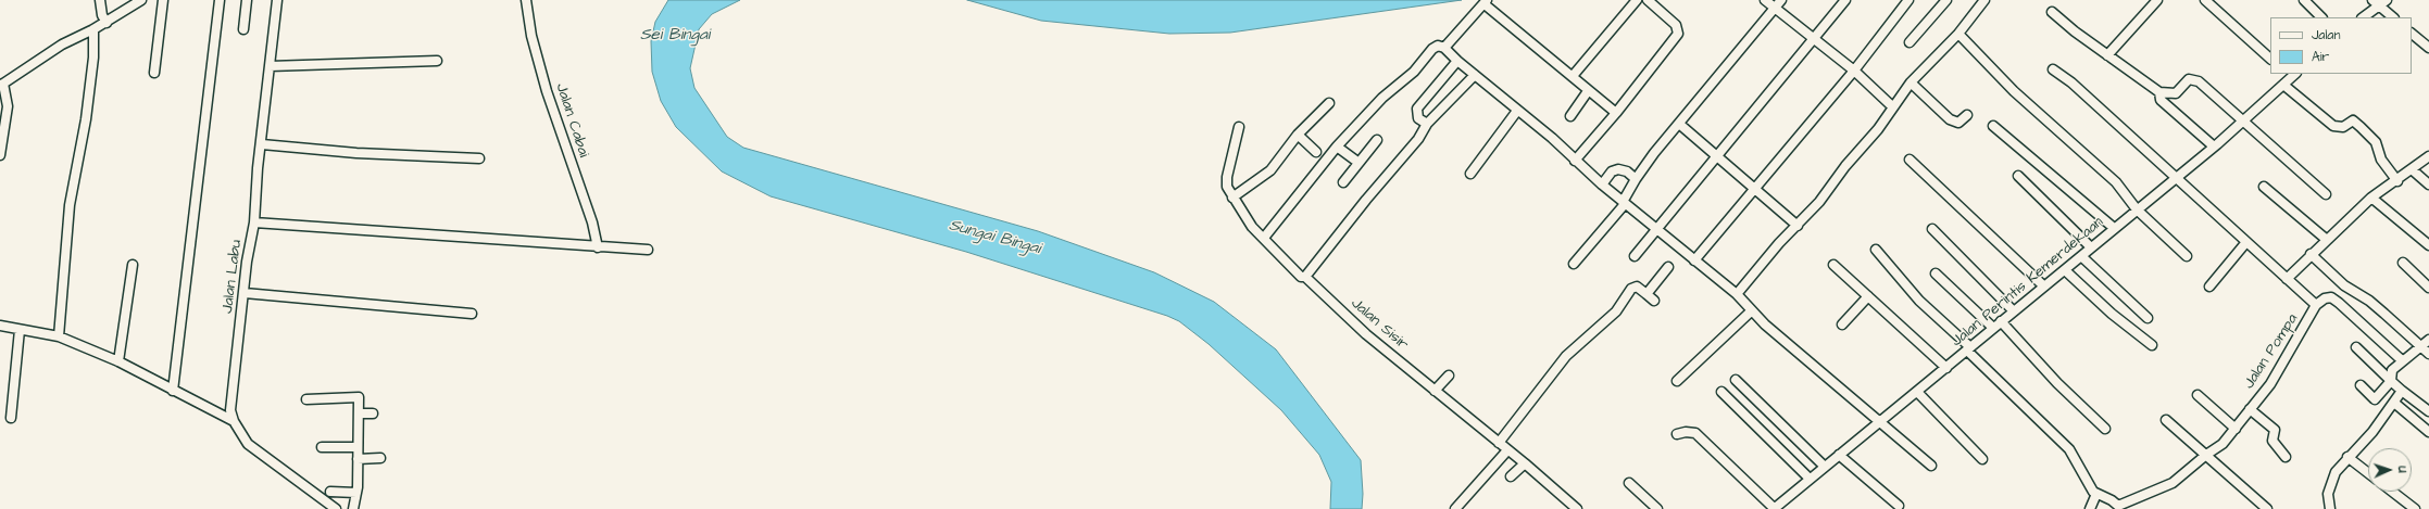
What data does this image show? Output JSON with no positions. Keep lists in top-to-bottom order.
{
  "streets": {
    "street": [
      "Jalan Cabai",
      "Jalan Labu",
      "Jalan Perintis Kemerdekaan",
      "Jalan Sisir",
      "Jalan Pompa"
    ]
  },
  "crossings": [
    ["Jalan Perintis Kemerdekaan", "Jalan Pompa"]
  ],
  "water": ["Sei Bingai", "Sungai Bingai"],
  "legend": ["Jalan", "Air"],
  "north": "right"
}
